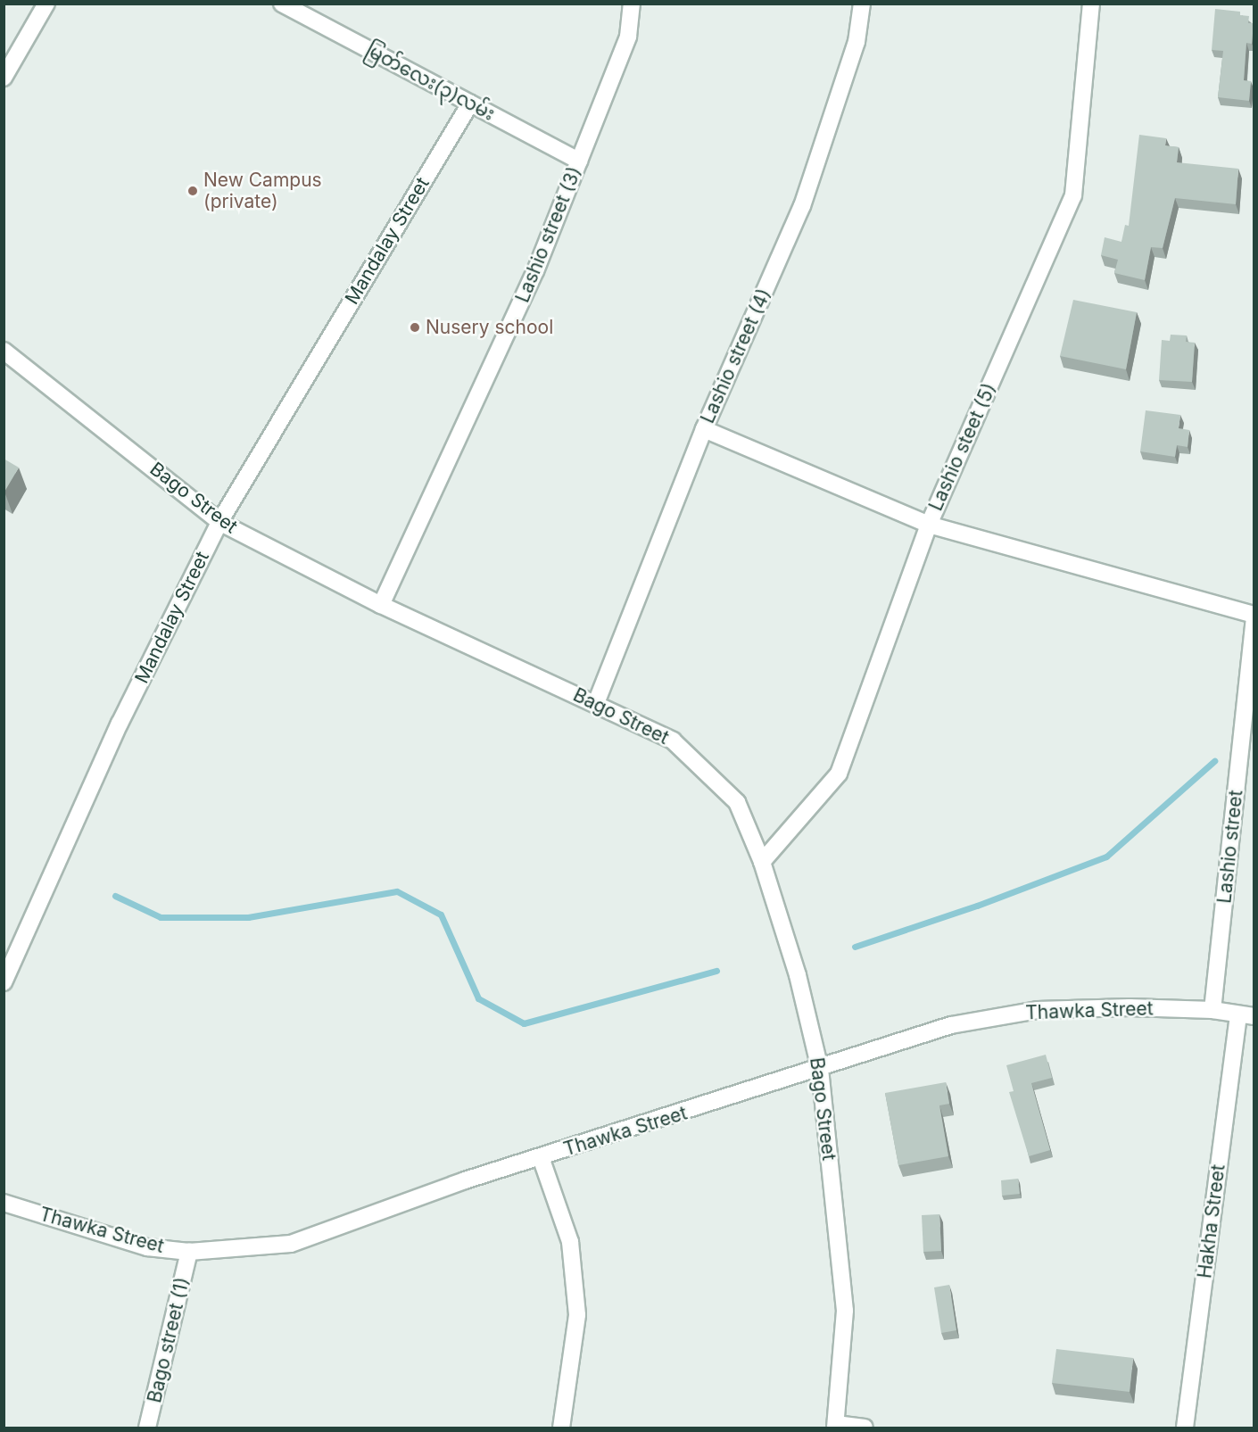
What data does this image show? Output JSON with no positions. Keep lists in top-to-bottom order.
{
  "streets": {
    "street": [
      "မြတ်လေး(၃)လမ်း",
      "Lashio street (3)",
      "Mandalay Street",
      "Lashio street (4)",
      "Lashio steet (5)",
      "Bago Street",
      "Lashio street",
      "Thawka Street",
      "Hakha Street",
      "Bago street (1)"
    ]
  },
  "crossings": [
    ["မြတ်လေး(၃)လမ်း", "Lashio street (3)"],
    ["မြတ်လေး(၃)လမ်း", "Mandalay Street"],
    ["Lashio street (3)", "Bago Street"],
    ["Mandalay Street", "Bago Street"],
    ["Lashio street (4)", "Bago Street"],
    ["Lashio steet (5)", "Bago Street"],
    ["Bago Street", "Thawka Street"],
    ["Lashio street", "Thawka Street"],
    ["Thawka Street", "Hakha Street"],
    ["Thawka Street", "Bago street (1)"]
  ],
  "places": ["New Campus (private)", "Nusery school"]
}
